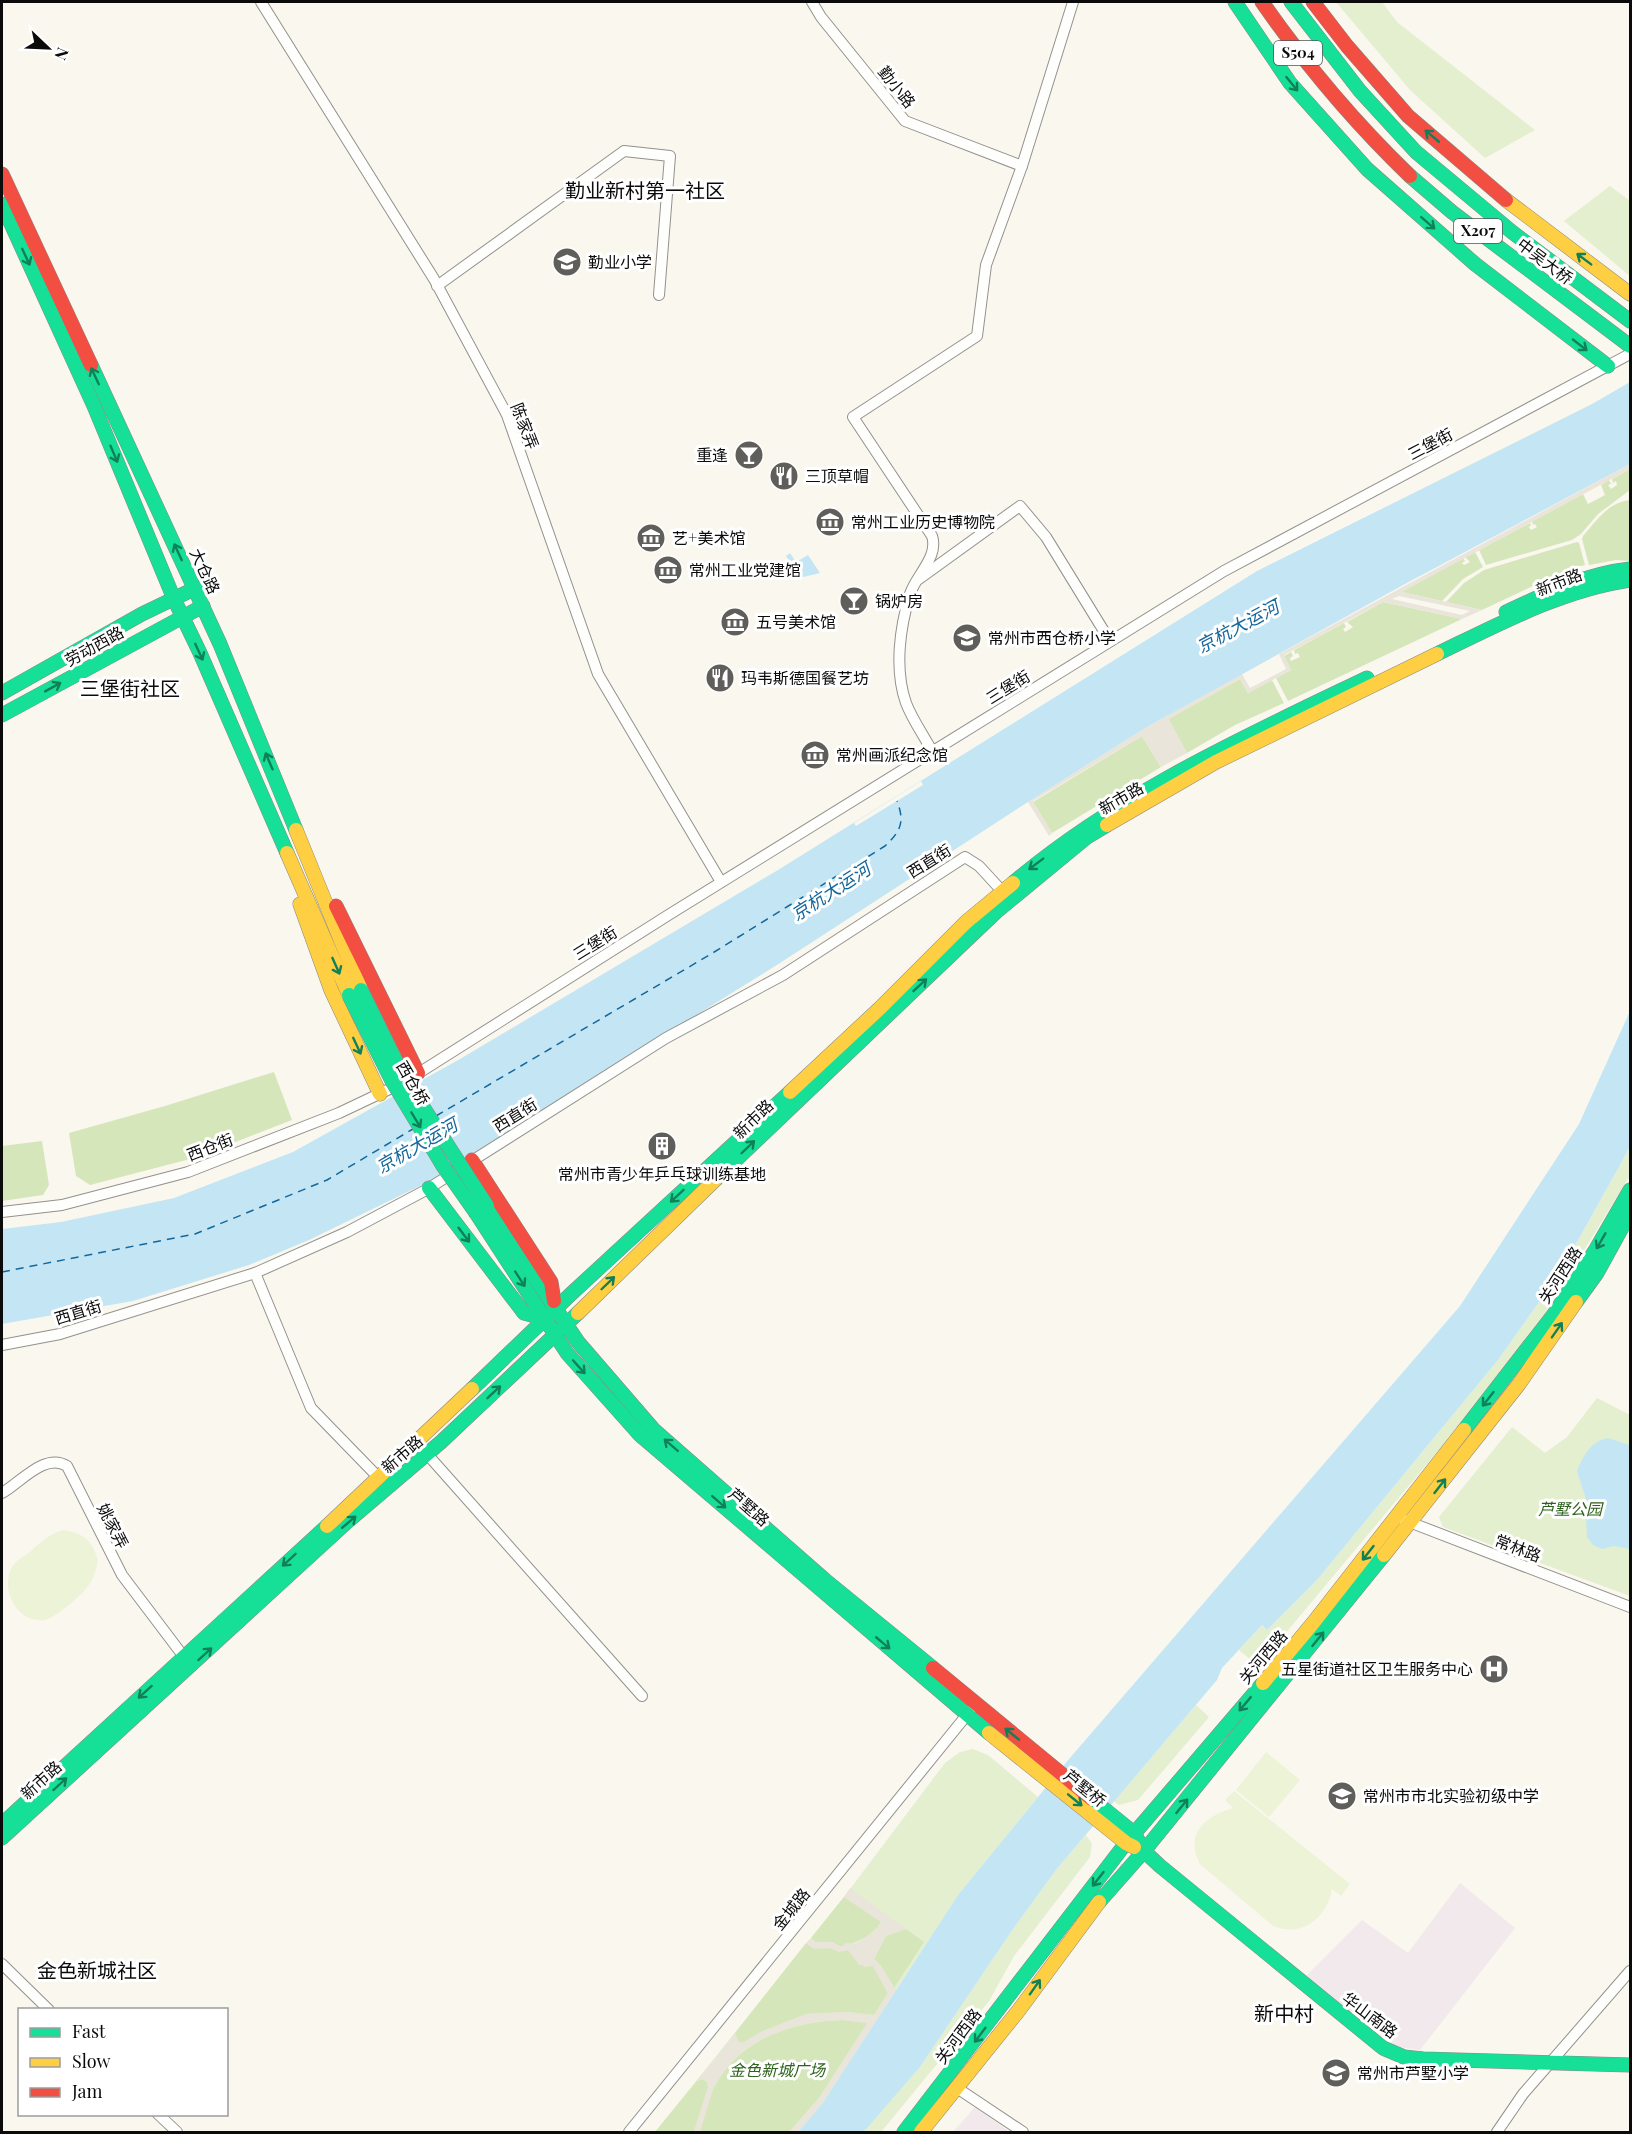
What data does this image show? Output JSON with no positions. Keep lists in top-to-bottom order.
{
  "streets": {
    "main road": [
      "S504",
      "X207",
      "中吴大桥",
      "大仓路",
      "新市路",
      "劳动西路",
      "西仓桥",
      "关河西路",
      "芦墅路",
      "芦墅桥",
      "华山南路"
    ],
    "street": [
      "勤小路",
      "陈家弄",
      "三堡街",
      "西直街",
      "西仓街",
      "姚家弄",
      "常林路",
      "金城路"
    ]
  },
  "crossings": [
    ["S504", "中吴大桥"],
    ["陈家弄", "三堡街"],
    ["三堡街", "西仓街"],
    ["大仓路", "劳动西路"],
    ["大仓路", "西仓桥"],
    ["新市路", "西直街"],
    ["新市路", "芦墅路"],
    ["新市路", "姚家弄"],
    ["西仓桥", "芦墅路"],
    ["关河西路", "常林路"],
    ["关河西路", "芦墅桥"],
    ["关河西路", "华山南路"],
    ["芦墅路", "芦墅桥"],
    ["芦墅路", "金城路"]
  ],
  "districts": [
    "勤业新村第一社区",
    "三堡街社区",
    "金色新城社区",
    "新中村"
  ],
  "water": ["京杭大运河"],
  "parks": ["芦墅公园", "金色新城广场"],
  "places": {
    "school or university": [
      "勤业小学",
      "常州市西仓桥小学",
      "常州市市北实验初级中学",
      "常州市芦墅小学"
    ],
    "bar": ["重逢", "锅炉房"],
    "restaurant": ["三顶草帽", "玛韦斯德国餐艺坊"],
    "museum": [
      "常州工业历史博物院",
      "艺+美术馆",
      "常州工业党建馆",
      "五号美术馆",
      "常州画派纪念馆"
    ],
    "building": ["常州市青少年乒乓球训练基地"],
    "hospital": ["五星街道社区卫生服务中心"]
  },
  "legend": ["Fast", "Slow", "Jam"],
  "north": "bottom right"
}
